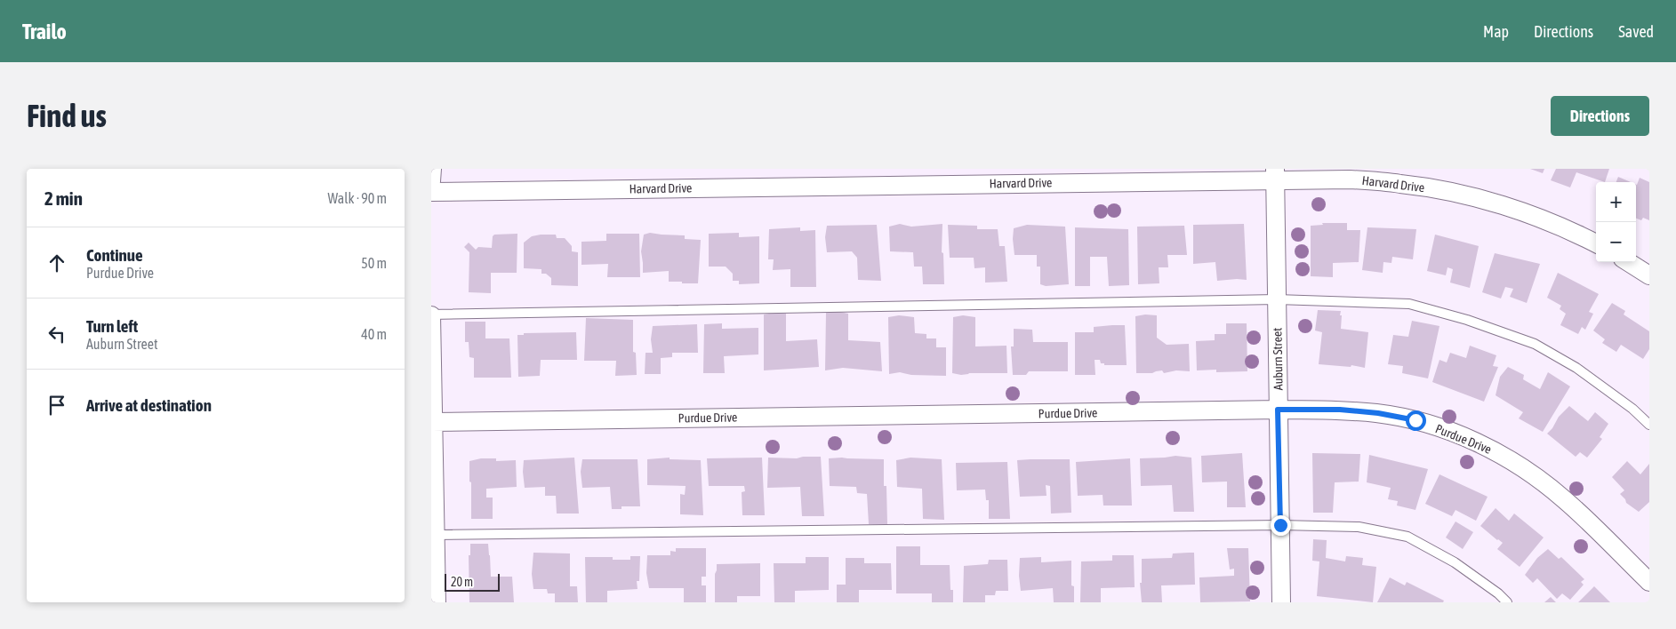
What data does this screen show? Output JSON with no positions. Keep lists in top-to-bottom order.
{
  "streets": {
    "street": ["Harvard Drive", "Auburn Street", "Purdue Drive"]
  },
  "crossings": [
    ["Harvard Drive", "Auburn Street"],
    ["Auburn Street", "Purdue Drive"]
  ],
  "scale_bar": "20 m",
  "page": {
    "header": "Trailo",
    "nav": ["Map", "Directions", "Saved"],
    "buttons": "Directions",
    "title": "Find us",
    "heading": ["2 min", "Walk · 90 m"],
    "map_buttons": ["+", "−"],
    "list": [
      ["Continue", "Purdue Drive", "50 m"],
      ["Turn left", "Auburn Street", "40 m"],
      "Arrive at destination"
    ],
    "scale": "20 m"
  }
}
